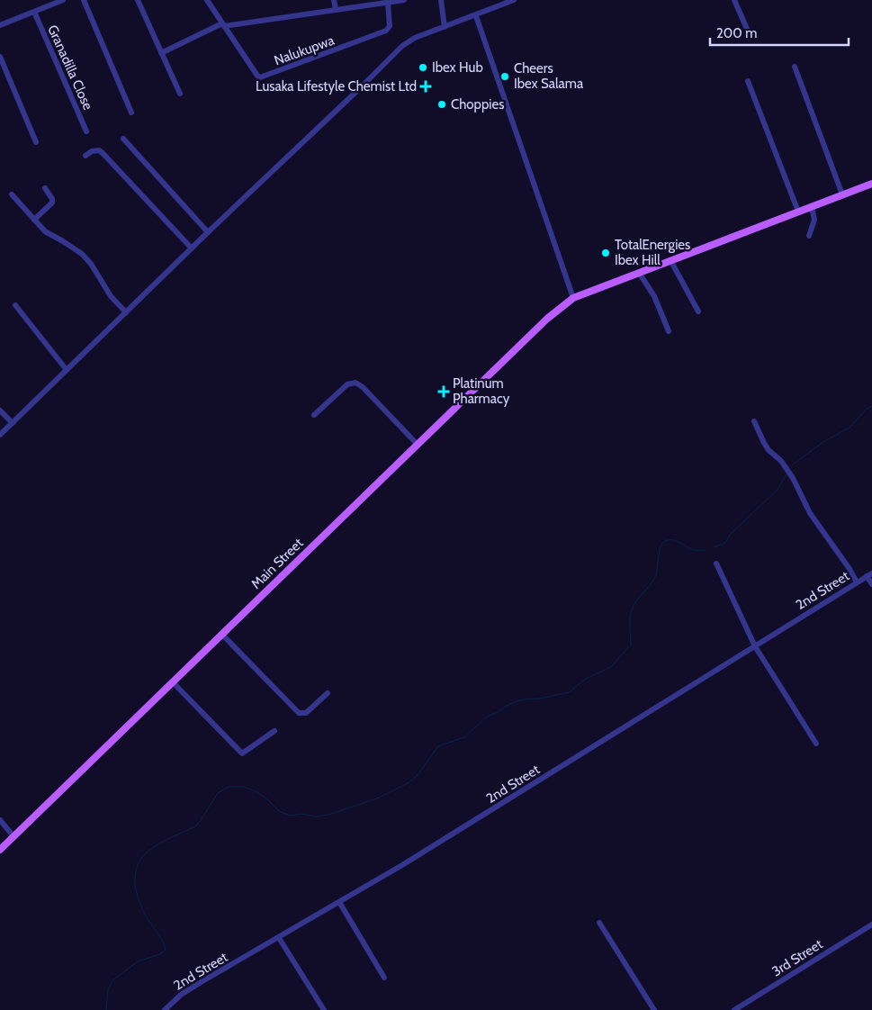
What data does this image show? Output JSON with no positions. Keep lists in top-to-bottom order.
{
  "streets": {
    "main road": ["Main Street"],
    "street": [
      "Nalukupwa",
      "Granadilla Close",
      "2nd Street",
      "3rd Street"
    ]
  },
  "places": {
    "other": [
      "Ibex Hub",
      "Cheers Ibex Salama",
      "Choppies",
      "TotalEnergies Ibex Hill"
    ],
    "health": ["Lusaka Lifestyle Chemist Ltd", "Platinum Pharmacy"]
  },
  "scale_bar": "200 m"
}
